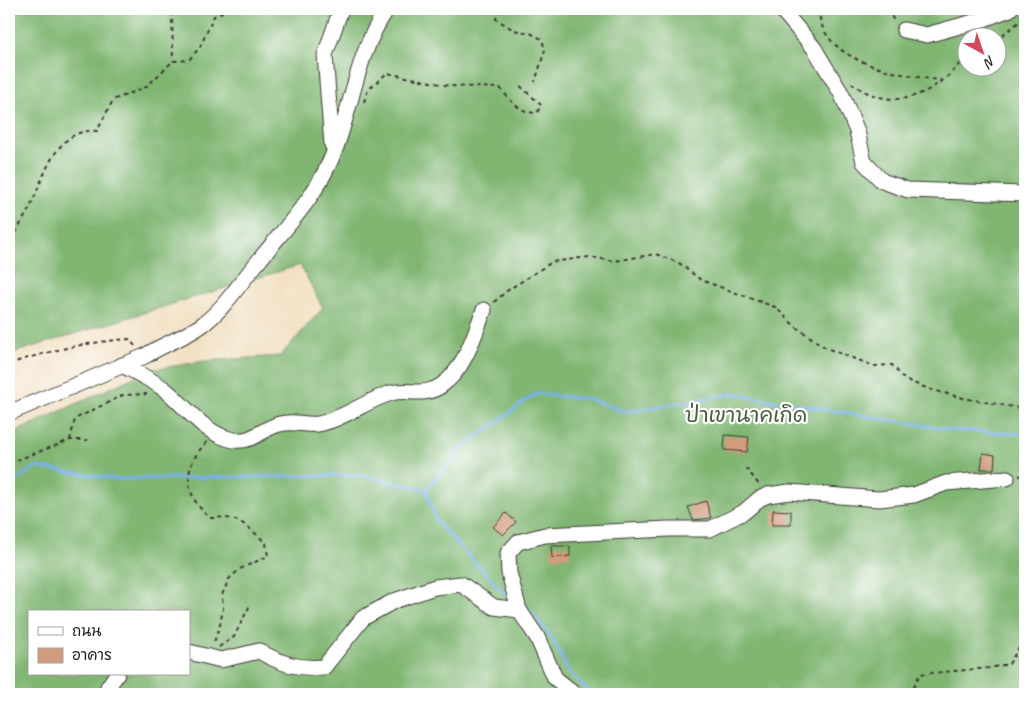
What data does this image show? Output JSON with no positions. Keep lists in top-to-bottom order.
{
  "parks": ["ป่าเขานาคเกิด"],
  "legend": ["ถนน", "อาคาร"],
  "north": "bottom right"
}
